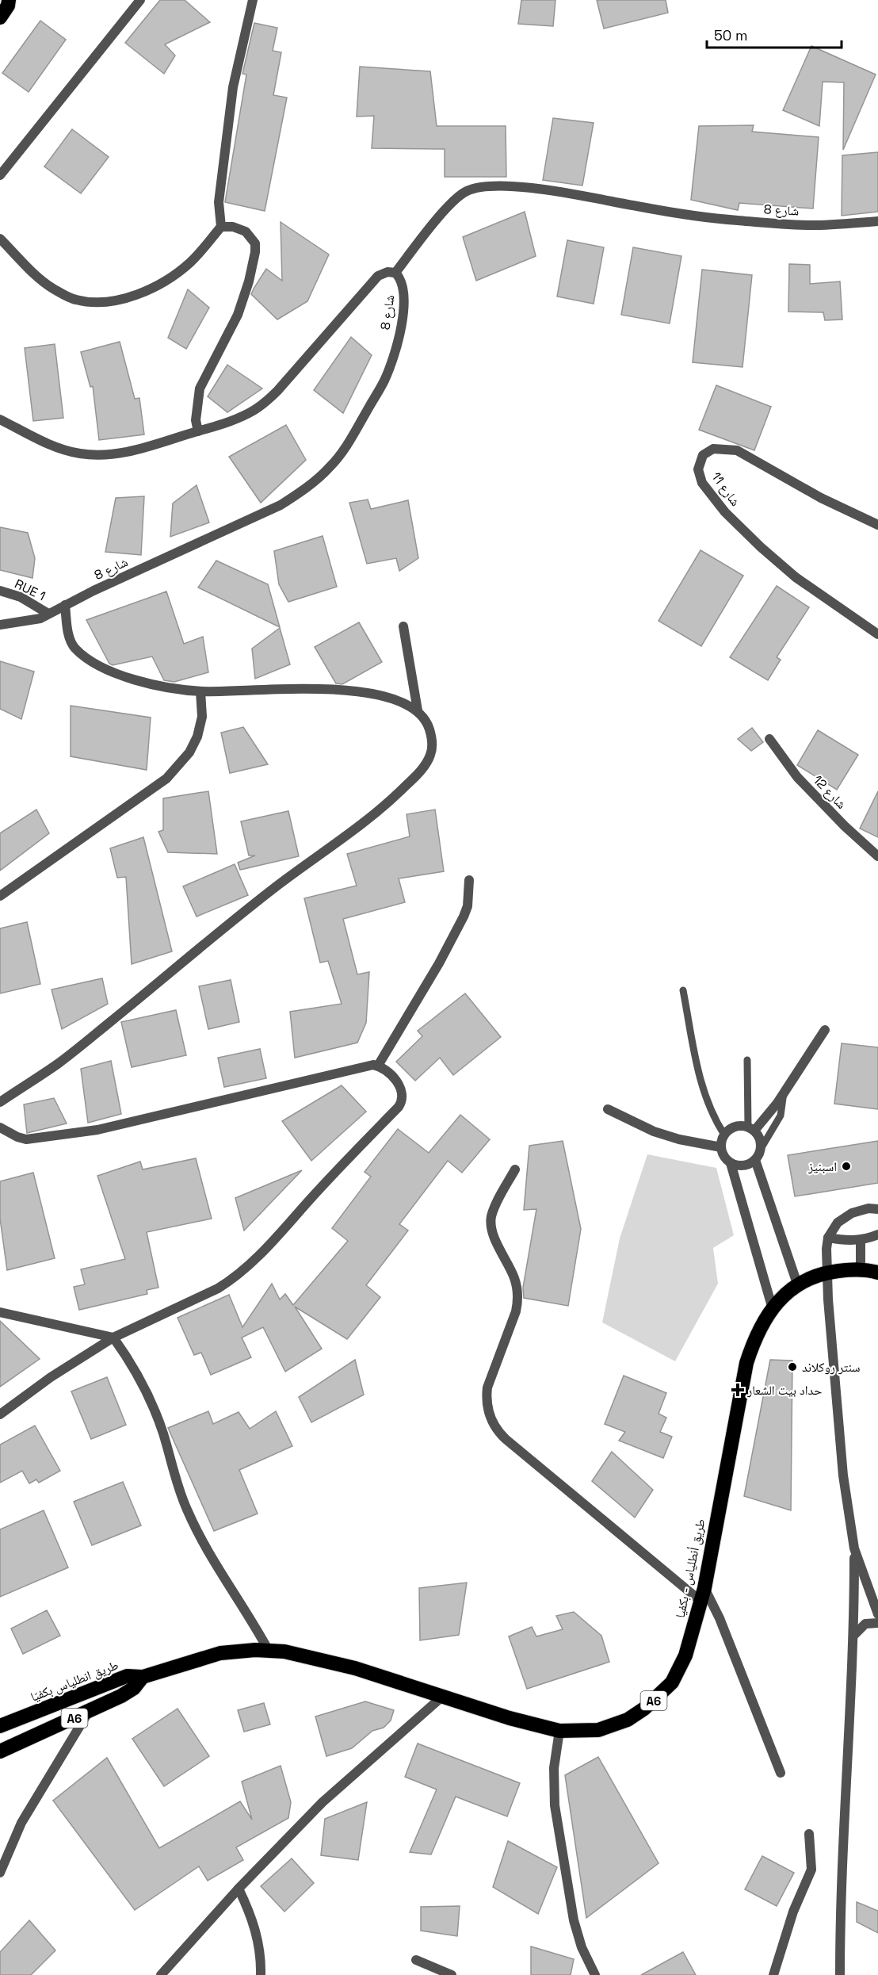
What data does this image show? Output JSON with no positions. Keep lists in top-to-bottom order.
{
  "streets": {
    "highway": ["طريق أنطلياس - بكفيا", "طريق انطلياس بكفيّا", "A6"],
    "street": [
      "شارع 8",
      "شارع 11",
      "RUE 1",
      "شارع 12"
    ]
  },
  "crossings": [
    ["شارع 8", "RUE 1"],
    ["طريق أنطلياس - بكفيا", "طريق انطلياس بكفيّا"],
    ["طريق أنطلياس - بكفيا", "A6"],
    ["طريق انطلياس بكفيّا", "A6"]
  ],
  "places": {
    "other": ["اسبنيز", "سنتر روكلاند"],
    "health": ["حداد بيت الشعار"]
  },
  "scale_bar": "50 m"
}
